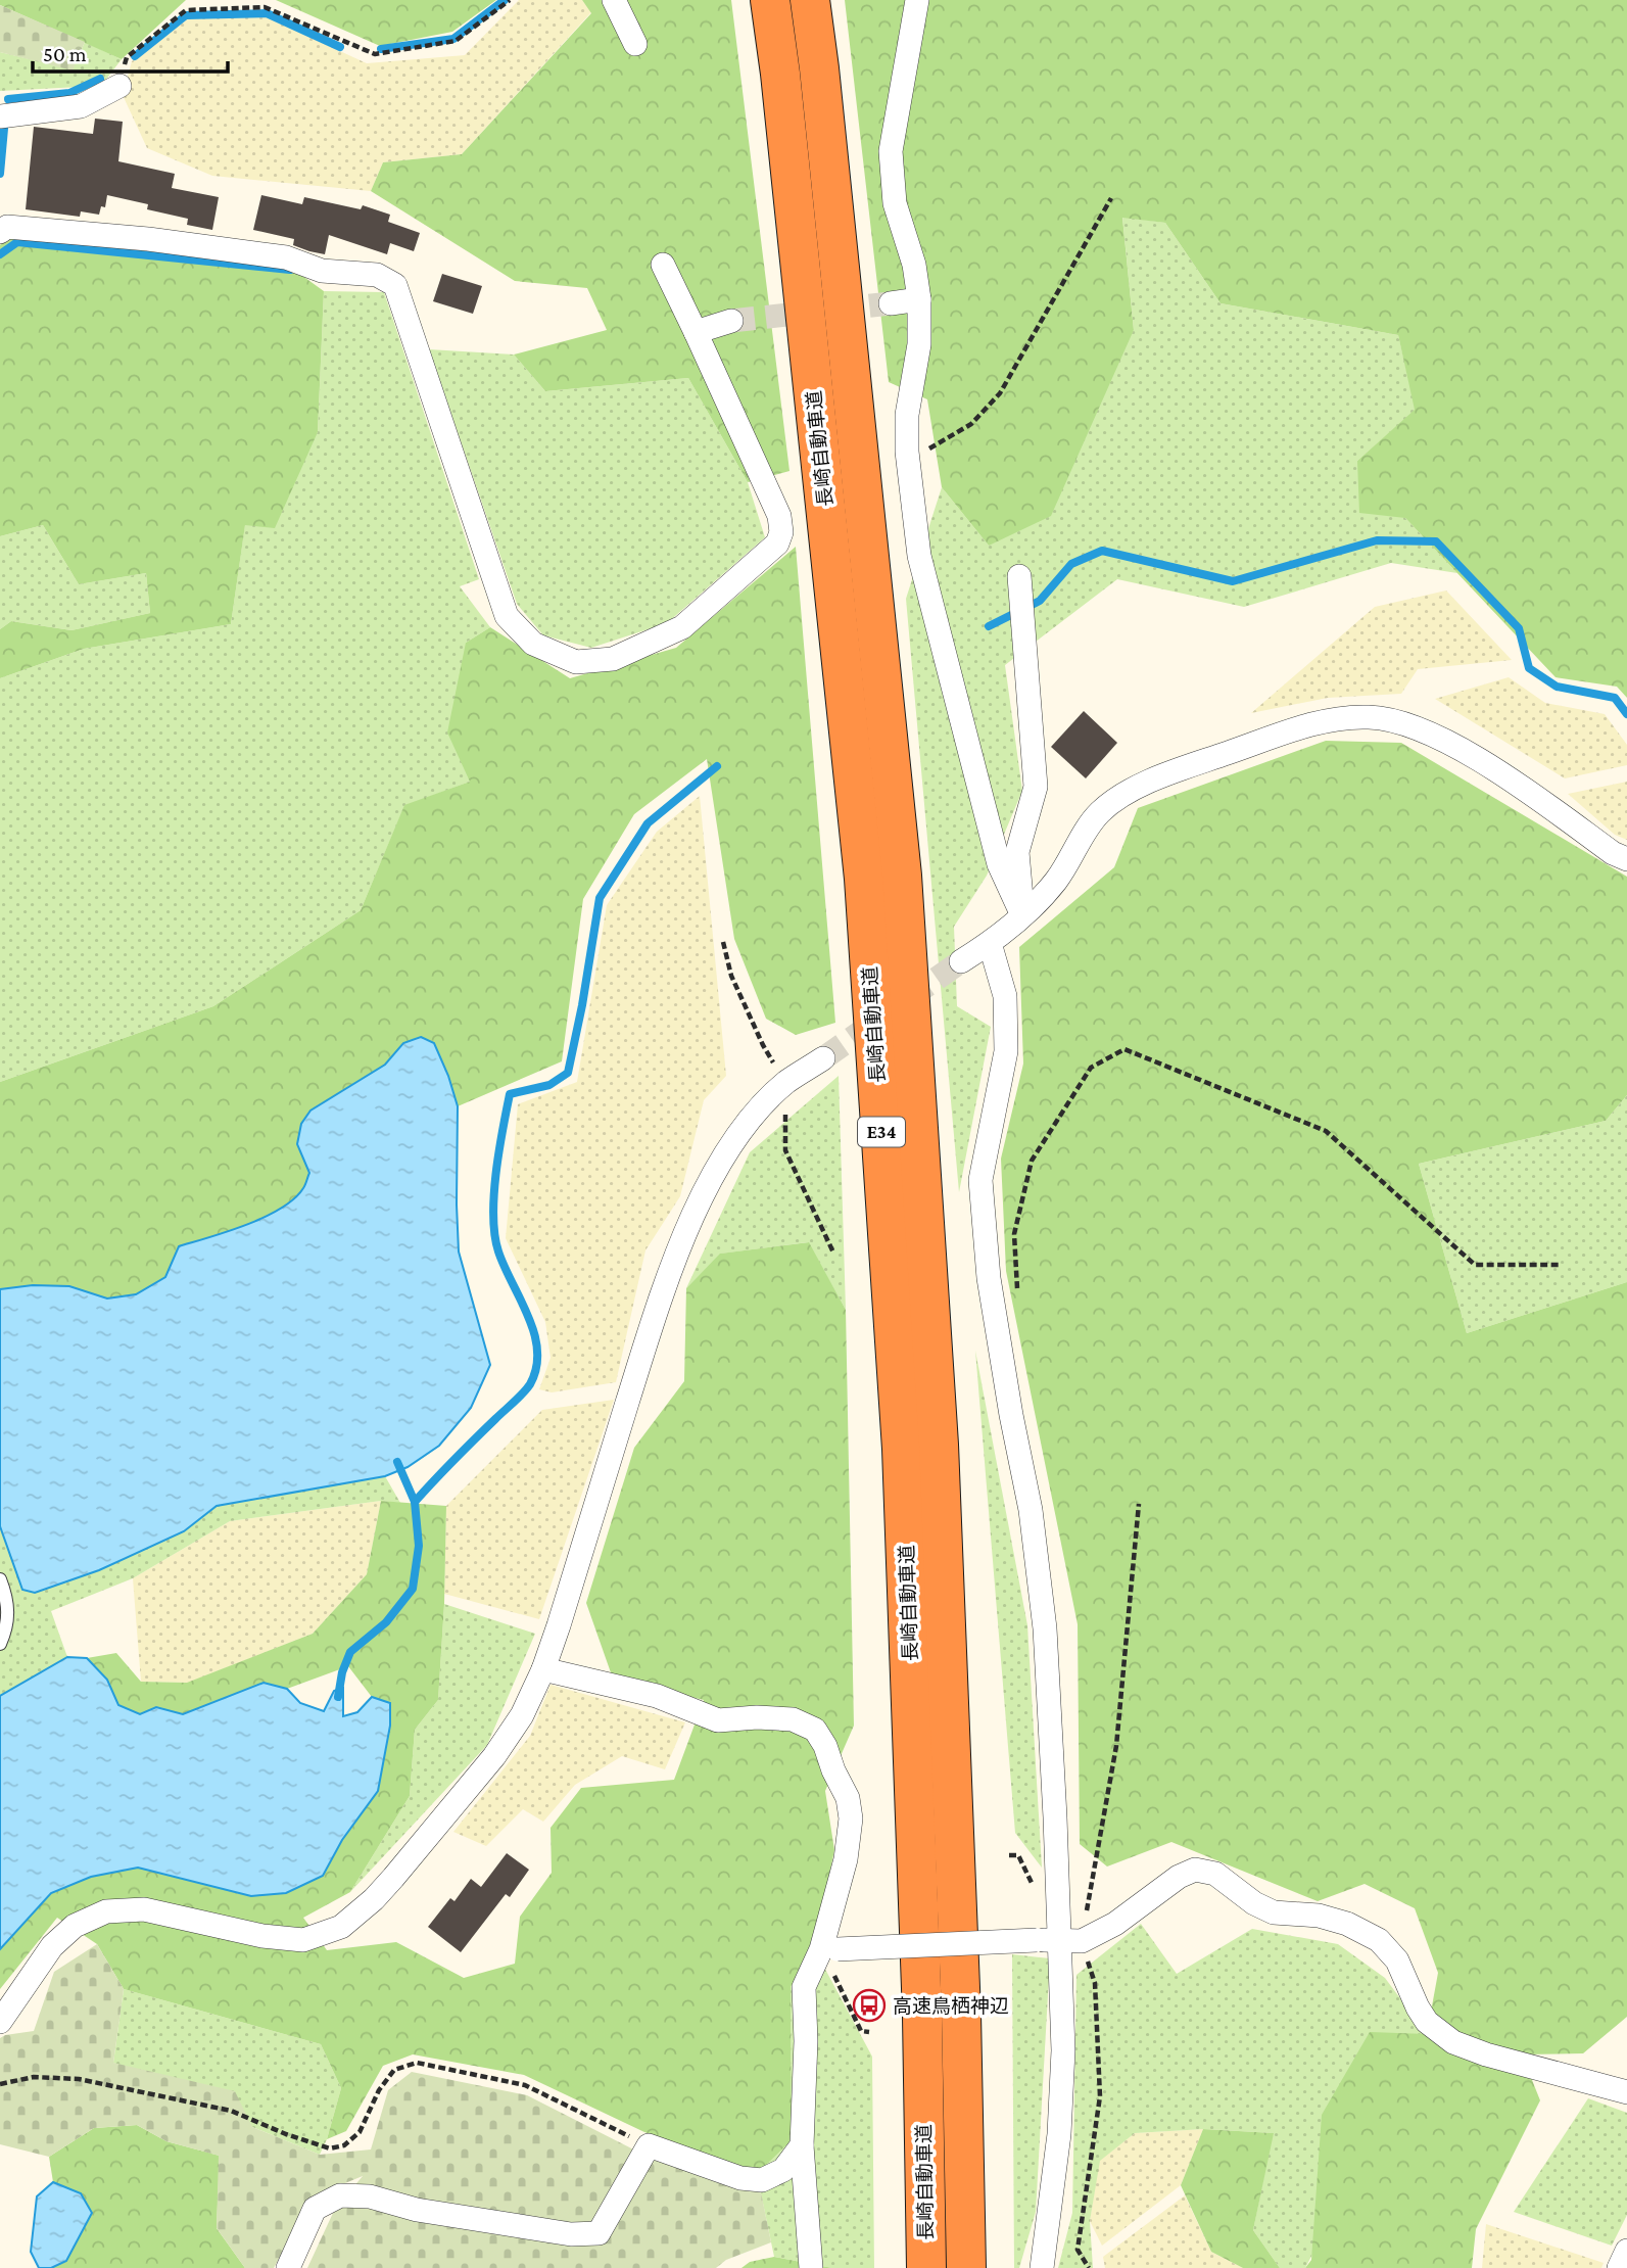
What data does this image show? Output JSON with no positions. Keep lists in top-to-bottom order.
{
  "streets": {
    "highway": ["長崎自動車道", "E34"]
  },
  "places": {
    "bus stop": ["高速鳥栖神辺"]
  },
  "scale_bar": "50 m"
}
